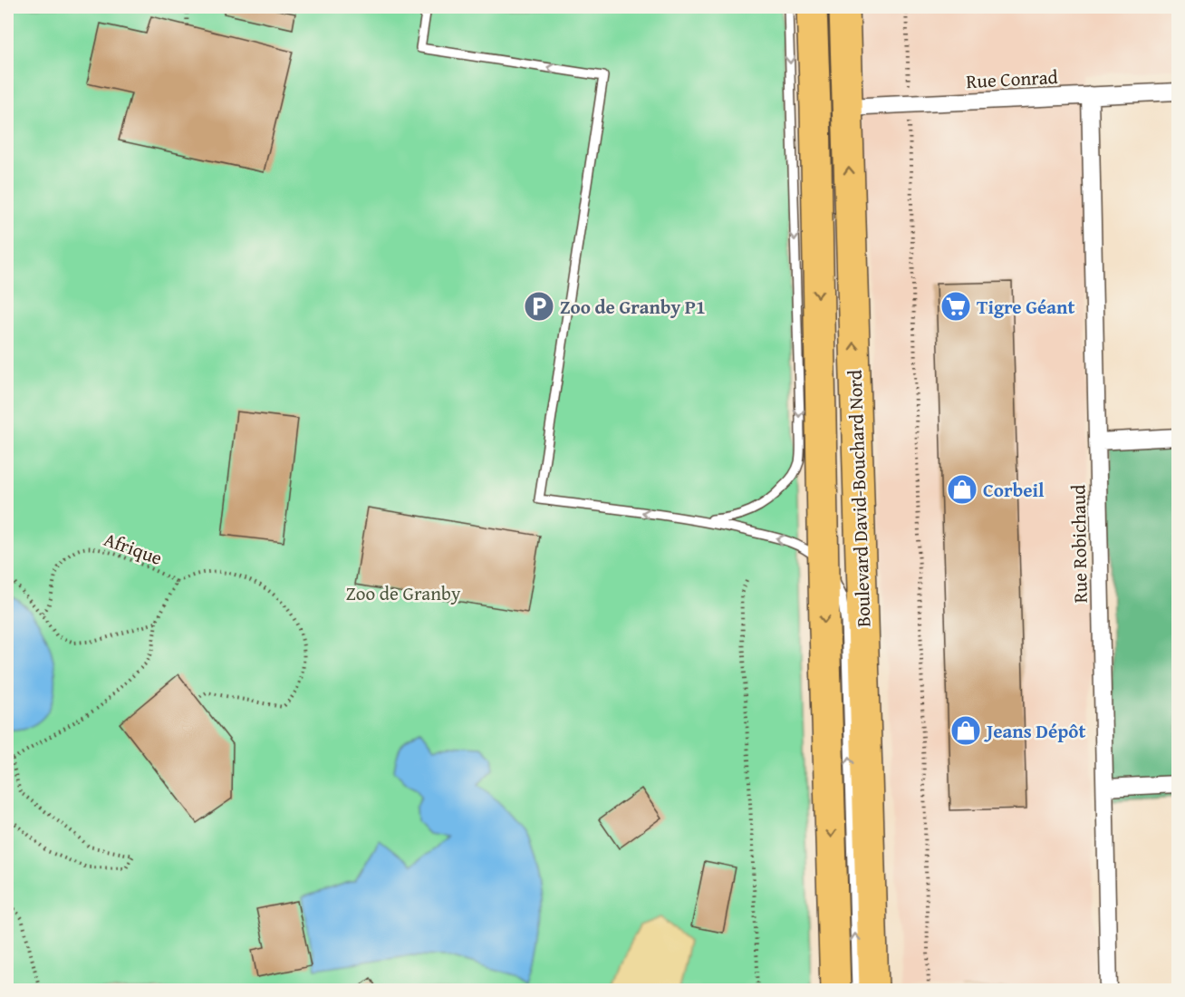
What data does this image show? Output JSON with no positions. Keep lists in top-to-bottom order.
{
  "streets": {
    "highway": ["Boulevard David-Bouchard Nord"],
    "street": ["Rue Conrad", "Rue Robichaud"],
    "path": ["Afrique"]
  },
  "crossings": [
    ["Rue Conrad", "Boulevard David-Bouchard Nord"],
    ["Rue Conrad", "Rue Robichaud"]
  ],
  "parks": ["Zoo de Granby"],
  "places": {
    "parking": ["Zoo de Granby P1"],
    "supermarket": ["Tigre Géant"],
    "shop": ["Corbeil", "Jeans Dépôt"]
  }
}
